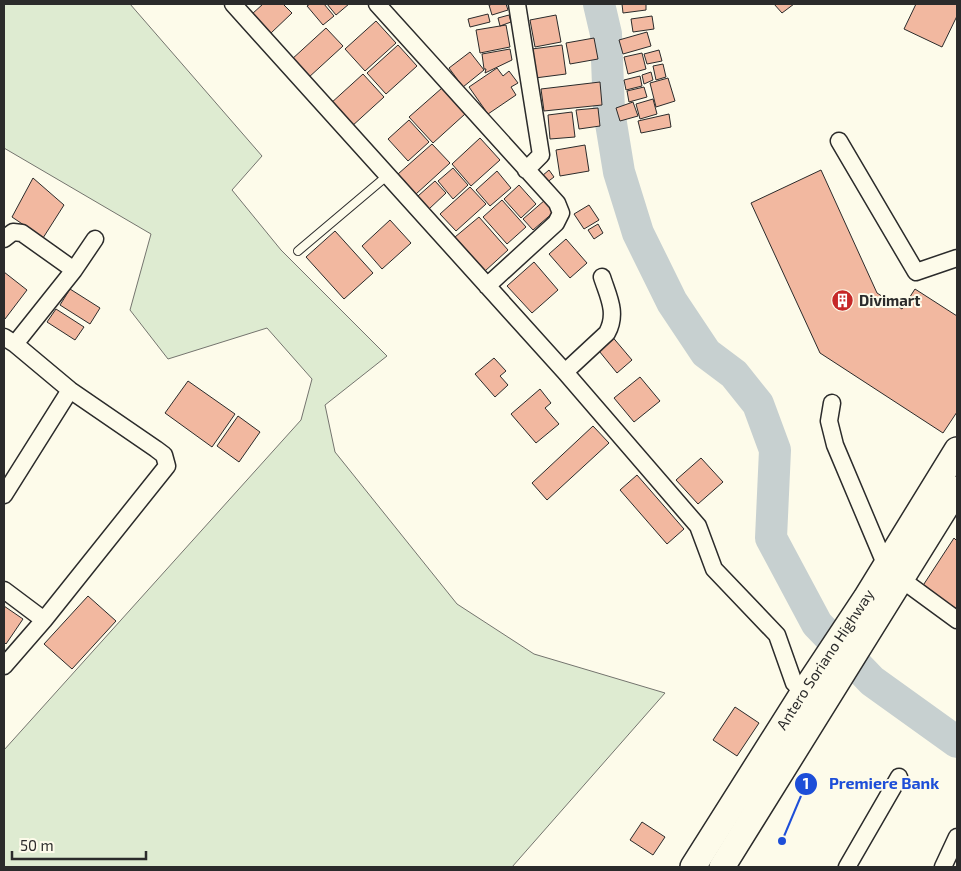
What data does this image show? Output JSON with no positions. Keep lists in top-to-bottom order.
{
  "streets": {
    "main road": ["Antero Soriano Highway"]
  },
  "places": {
    "building": ["Divimart"],
    "other": ["Premiere Bank"]
  },
  "scale_bar": "50 m"
}
